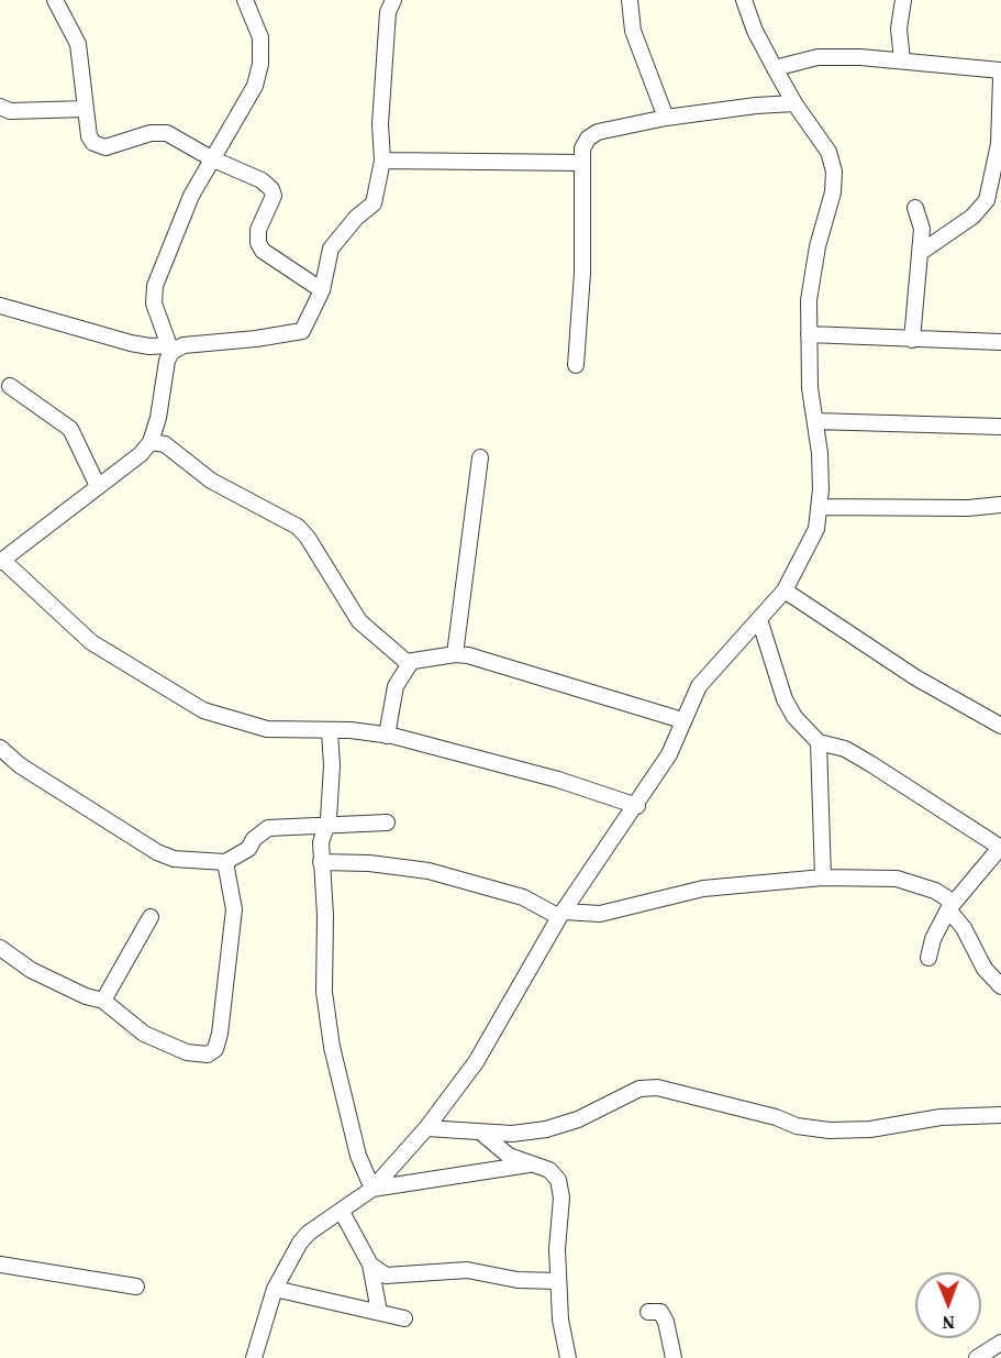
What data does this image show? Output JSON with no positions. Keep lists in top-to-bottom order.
{
  "north": "bottom"
}
